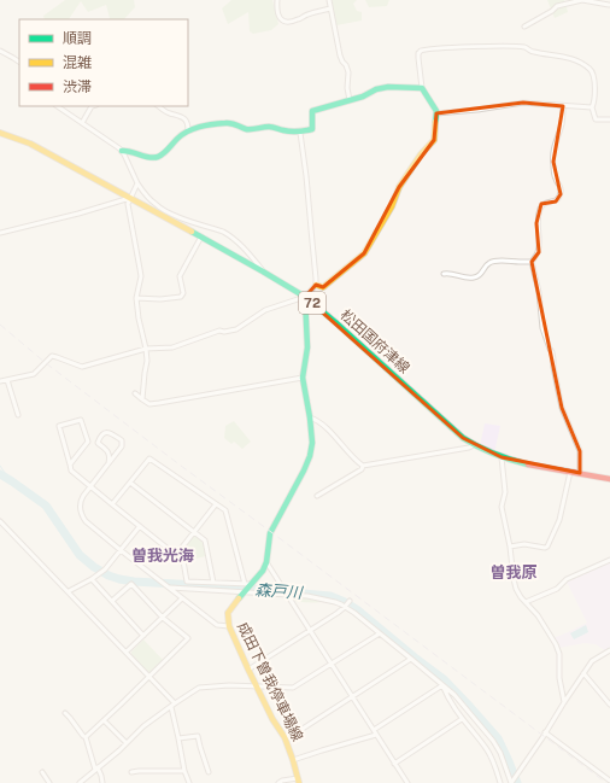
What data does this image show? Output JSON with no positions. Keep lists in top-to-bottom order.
{
  "streets": {
    "main road": ["72", "松田国府津線", "成田下曽我停車場線"]
  },
  "crossings": [
    ["松田国府津線", "成田下曽我停車場線"]
  ],
  "districts": ["曽我光海", "曽我原"],
  "water": ["森戸川"],
  "legend": ["順調", "混雑", "渋滞"]
}
